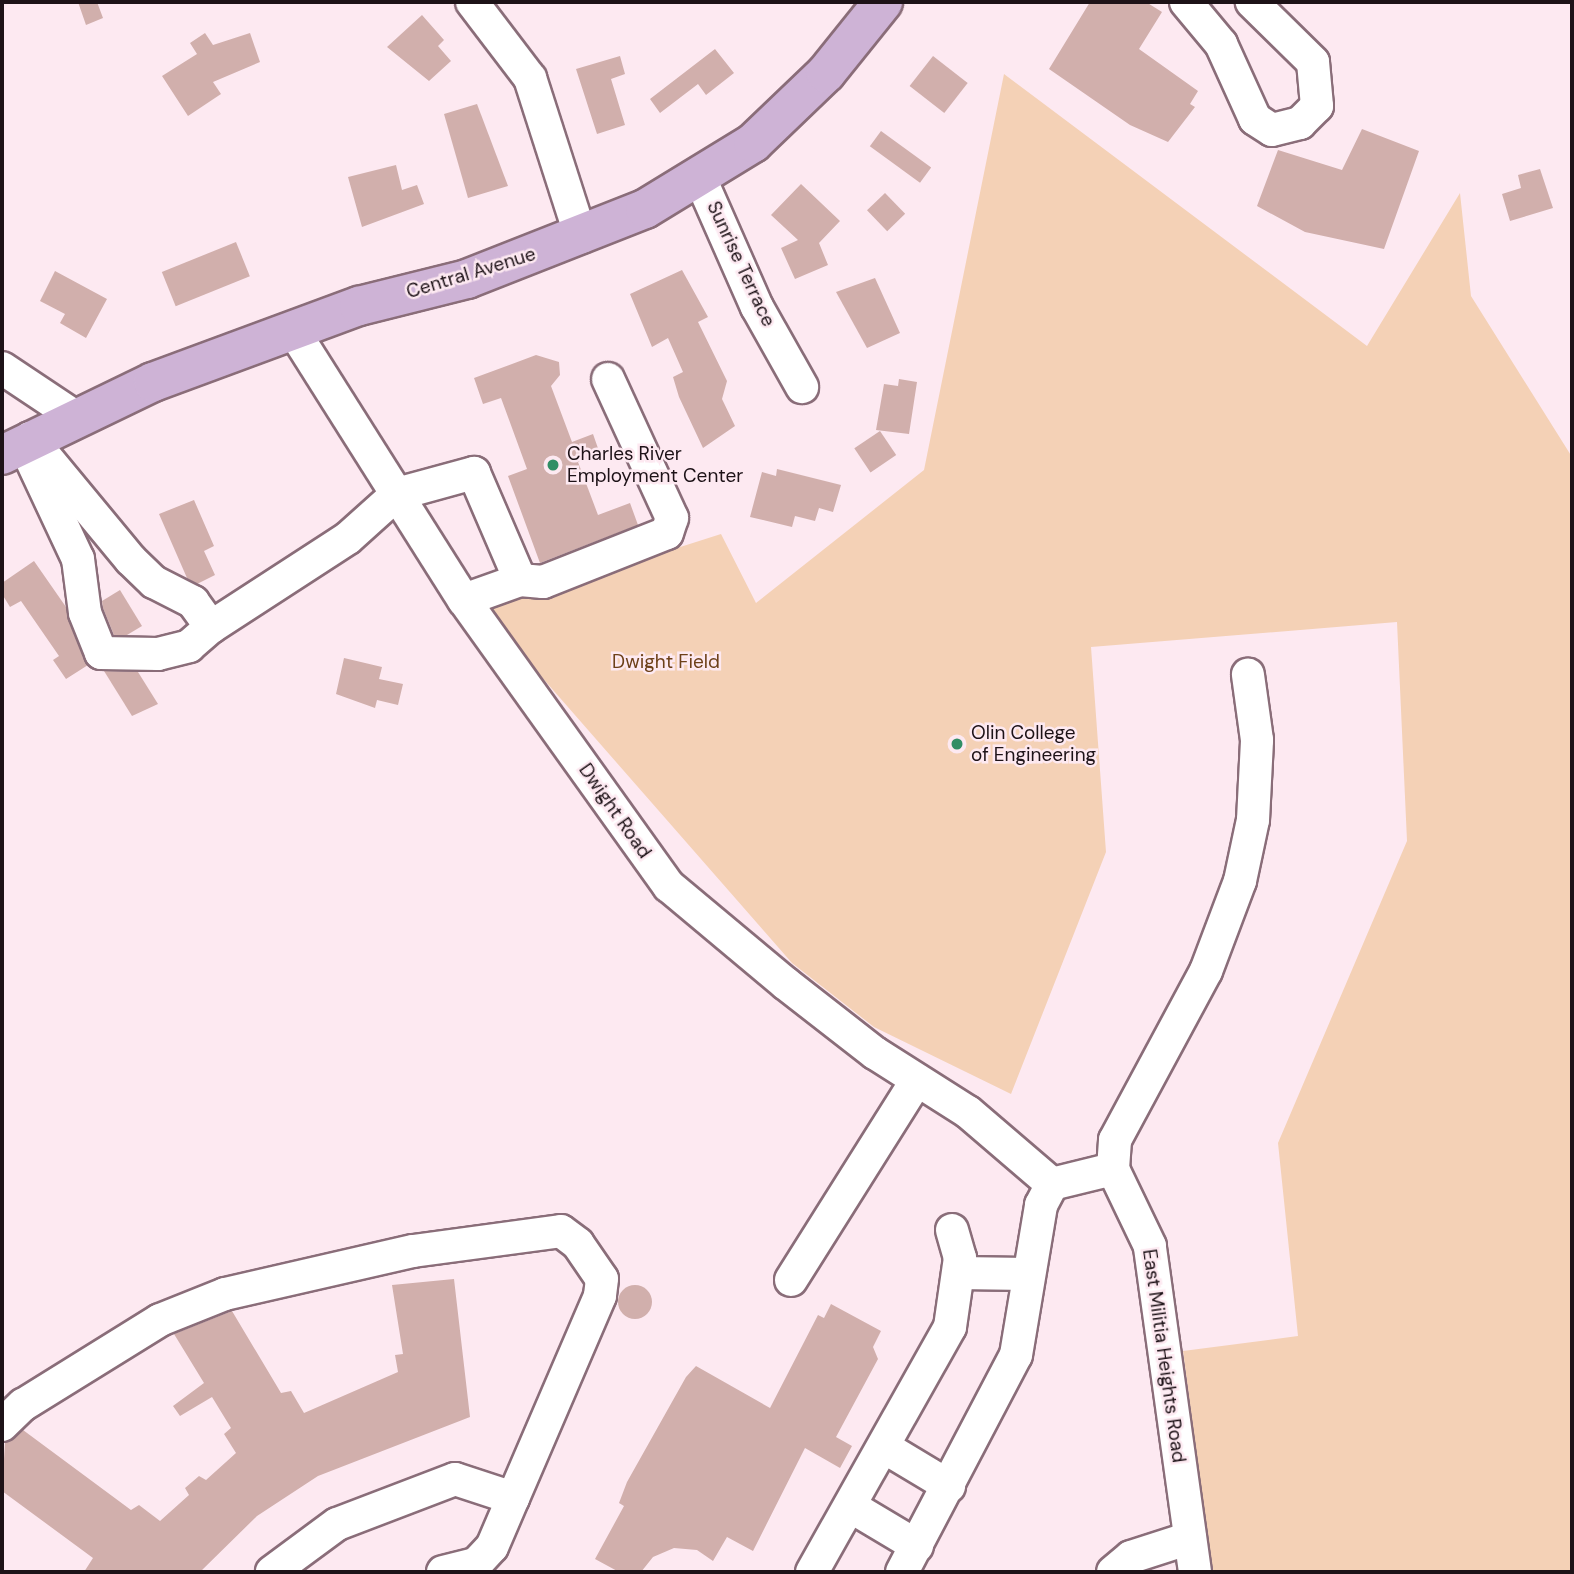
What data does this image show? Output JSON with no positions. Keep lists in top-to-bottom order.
{
  "streets": {
    "main road": ["Central Avenue"],
    "street": ["Sunrise Terrace", "Dwight Road", "East Militia Heights Road"]
  },
  "crossings": [
    ["Sunrise Terrace", "Central Avenue"],
    ["Central Avenue", "Dwight Road"]
  ],
  "parks": ["Dwight Field"],
  "places": ["Charles River Employment Center", "Olin College of Engineering"]
}
